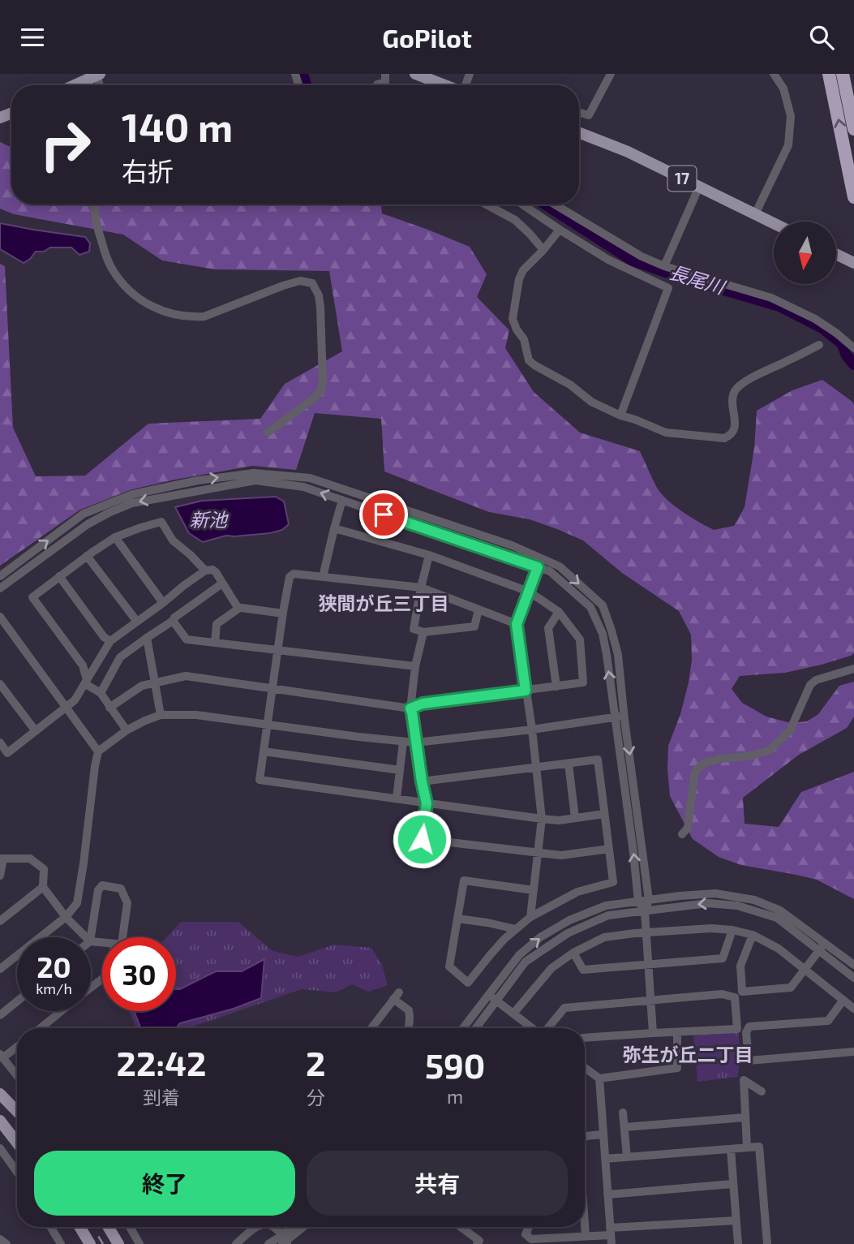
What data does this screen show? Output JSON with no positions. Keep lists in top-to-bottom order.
{
  "streets": {
    "main road": ["17"]
  },
  "districts": ["狭間が丘三丁目", "弥生が丘二丁目"],
  "water": ["長尾川", "新池"],
  "north": "bottom",
  "page": {
    "header": "GoPilot",
    "turn": ["140 m", "右折"],
    "speed": "20 km/h",
    "limit": "30",
    "eta": [
      "22:42",
      "到着",
      "2",
      "分",
      "590",
      "m"
    ],
    "buttons": ["終了", "共有"]
  }
}
